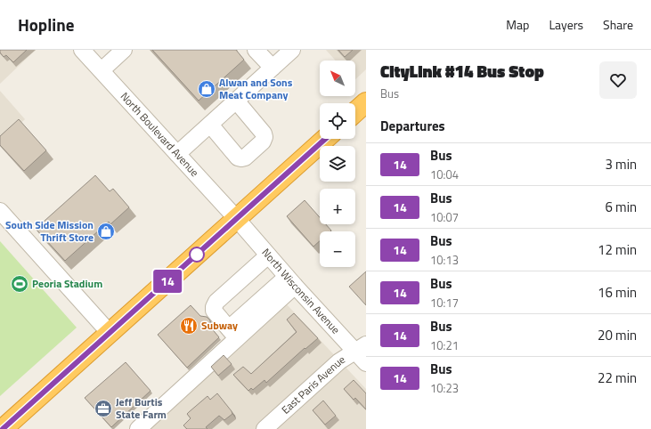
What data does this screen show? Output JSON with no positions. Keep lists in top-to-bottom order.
{
  "streets": {
    "street": ["North Boulevard Avenue", "North Wisconsin Avenue", "East Paris Avenue"]
  },
  "crossings": [
    ["North Boulevard Avenue", "North Wisconsin Avenue"],
    ["North Wisconsin Avenue", "East Paris Avenue"]
  ],
  "places": {
    "shop": ["Alwan and Sons Meat Company", "South Side Mission Thrift Store"],
    "sports": ["Peoria Stadium"],
    "restaurant": ["Subway"],
    "office": ["Jeff Burtis State Farm"]
  },
  "lines": ["bus line 14"],
  "north": "top left",
  "page": {
    "header": "Hopline",
    "nav": ["Map", "Layers", "Share"],
    "on_map": "14",
    "heading": [
      ["CityLink #14 Bus Stop", "Bus"],
      "Departures"
    ],
    "map_buttons": ["+", "−"],
    "list": [
      {
        "mark": "14",
        "name": "Bus",
        "note": "10:04",
        "value": "3 min"
      },
      {
        "mark": "14",
        "name": "Bus",
        "note": "10:07",
        "value": "6 min"
      },
      {
        "mark": "14",
        "name": "Bus",
        "note": "10:13",
        "value": "12 min"
      },
      {
        "mark": "14",
        "name": "Bus",
        "note": "10:17",
        "value": "16 min"
      },
      {
        "mark": "14",
        "name": "Bus",
        "note": "10:21",
        "value": "20 min"
      },
      {
        "mark": "14",
        "name": "Bus",
        "note": "10:23",
        "value": "22 min"
      }
    ]
  }
}
